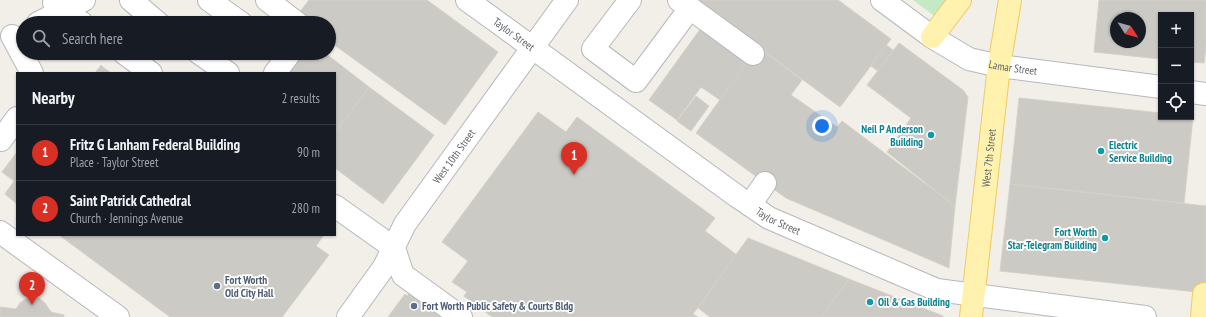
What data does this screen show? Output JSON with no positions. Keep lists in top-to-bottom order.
{
  "streets": {
    "main road": ["West 7th Street"],
    "street": ["Taylor Street", "Lamar Street", "West 10th Street"]
  },
  "crossings": [
    ["Taylor Street", "West 10th Street"],
    ["Taylor Street", "West 7th Street"],
    ["Lamar Street", "West 7th Street"]
  ],
  "places": [
    "Neil P Anderson Building",
    "Electric Service Building",
    "Fort Worth Star-Telegram Building",
    "Fort Worth Old City Hall",
    "Oil & Gas Building",
    "Fort Worth Public Safety & Courts Bldg"
  ],
  "north": "bottom right",
  "page": {
    "map_buttons": ["+", "−"],
    "search": "Search here",
    "heading": ["Nearby", "2 results"],
    "list": [
      {
        "mark": "1",
        "name": "Fritz G Lanham Federal Building",
        "note": "Place · Taylor Street",
        "value": "90 m"
      },
      {
        "mark": "2",
        "name": "Saint Patrick Cathedral",
        "note": "Church · Jennings Avenue",
        "value": "280 m"
      }
    ],
    "pins": ["1", "2"]
  }
}
